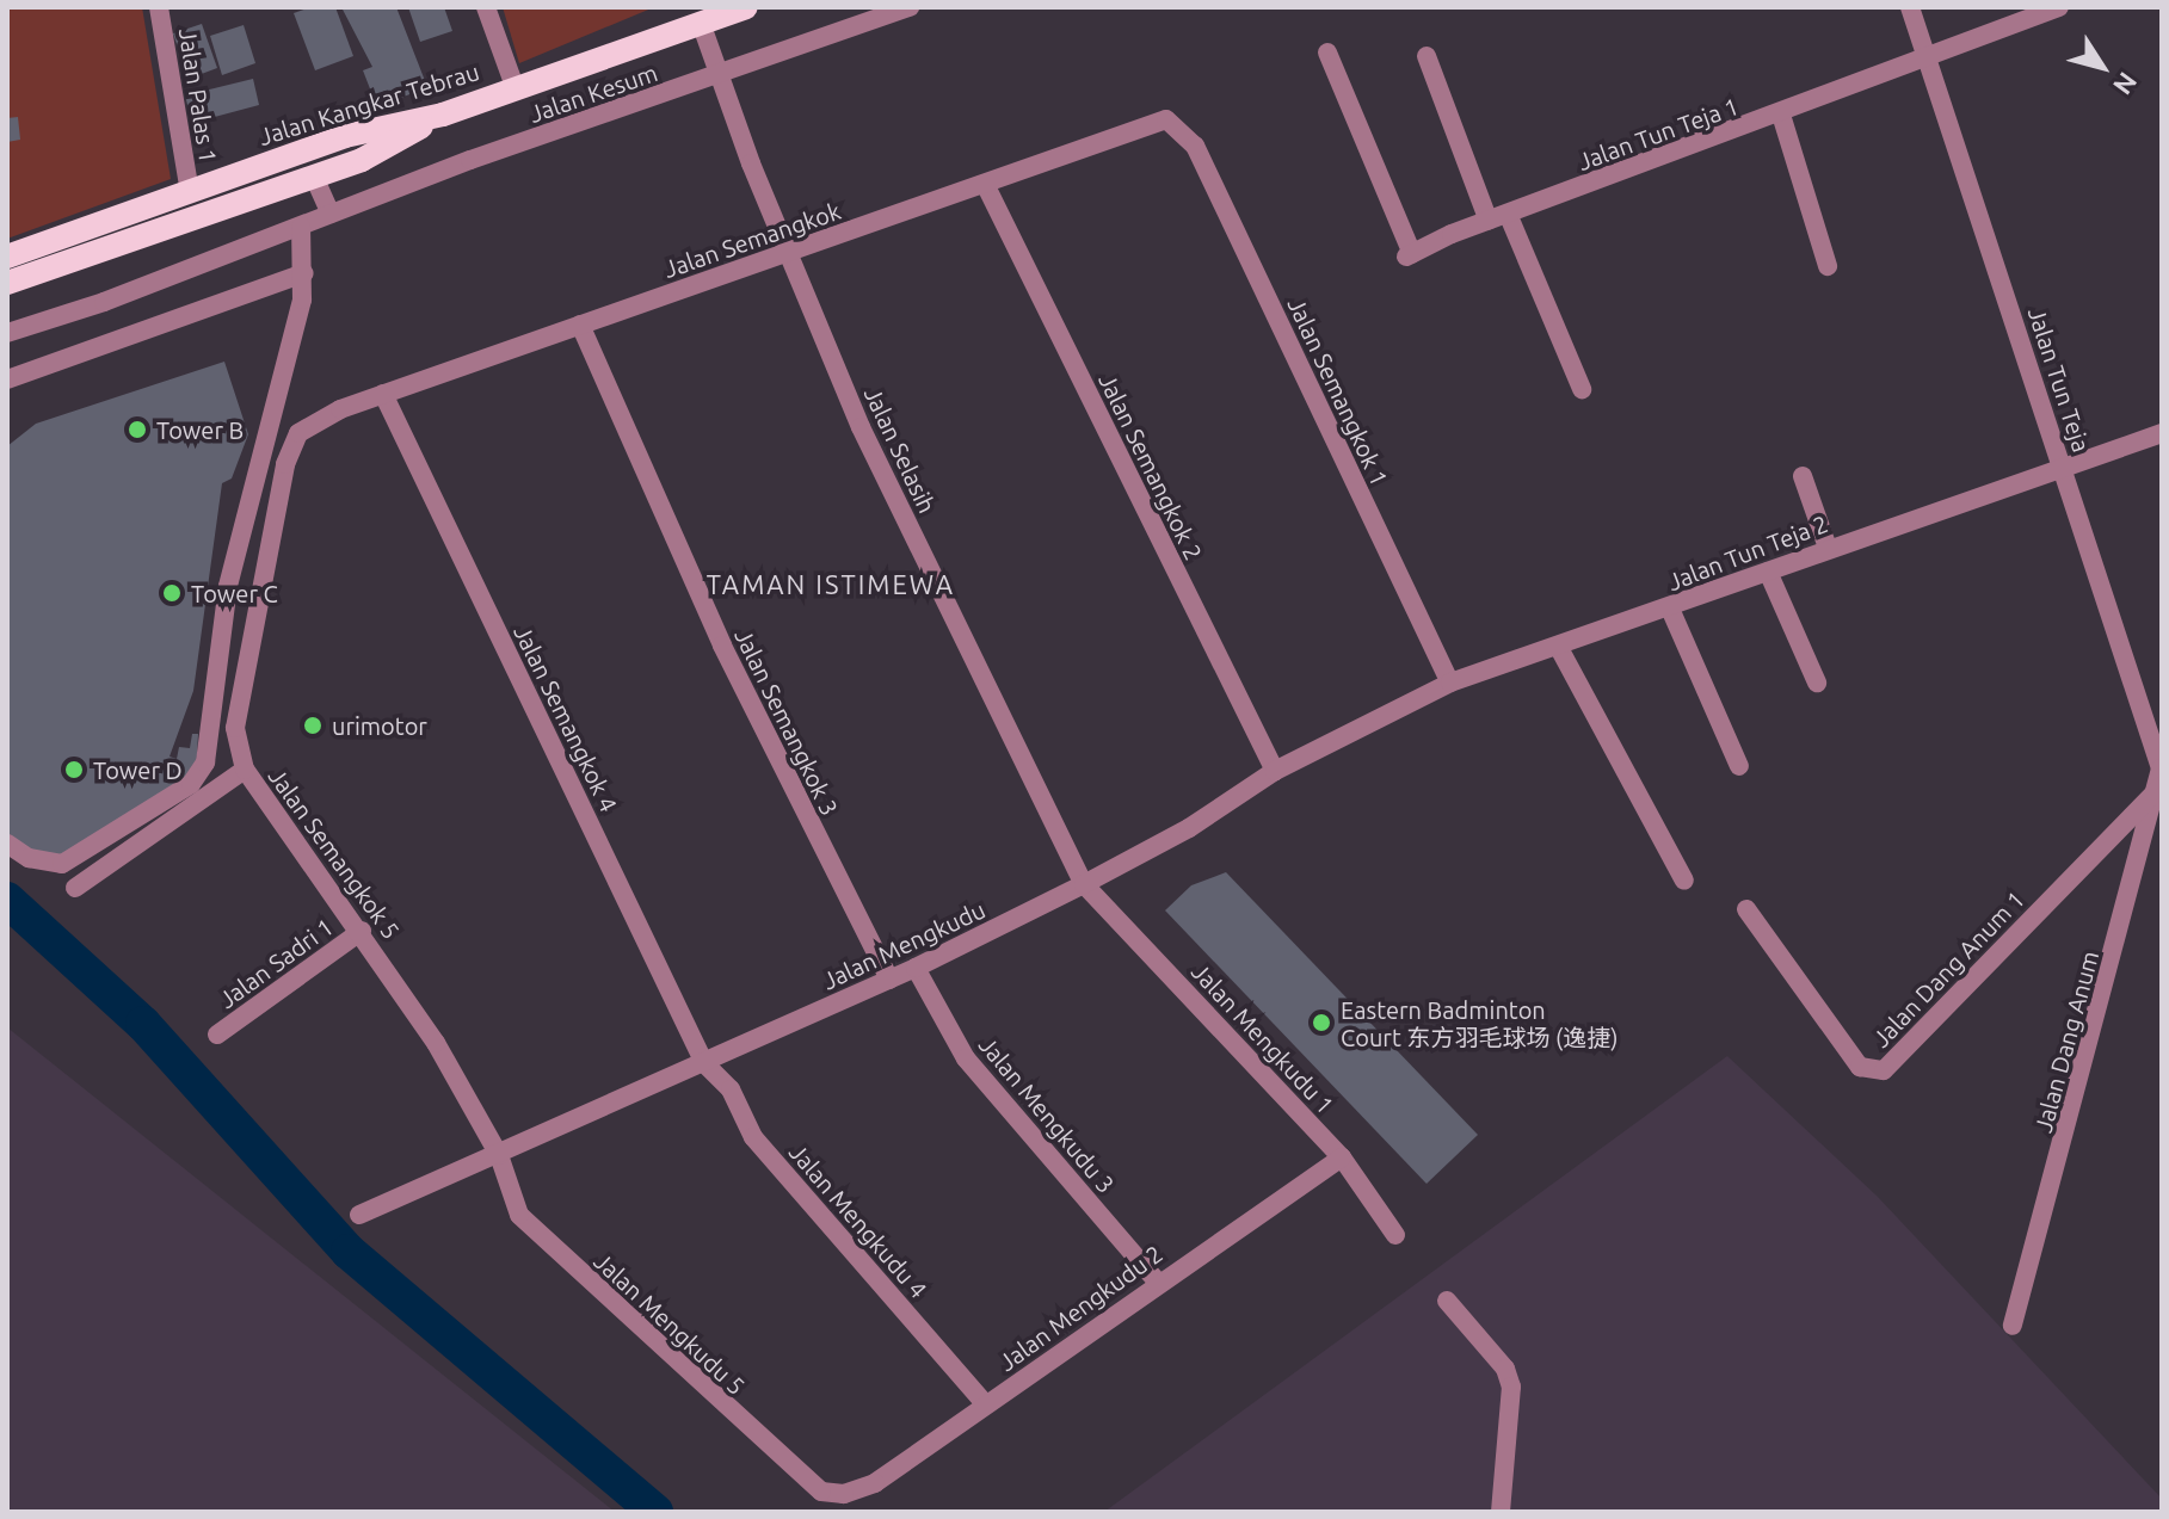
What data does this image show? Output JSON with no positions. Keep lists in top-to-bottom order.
{
  "streets": {
    "main road": ["Jalan Kangkar Tebrau"],
    "street": [
      "Jalan Kesum",
      "Jalan Palas 1",
      "Jalan Tun Teja 1",
      "Jalan Semangkok",
      "Jalan Tun Teja",
      "Jalan Semangkok 1",
      "Jalan Selasih",
      "Jalan Semangkok 2",
      "Jalan Tun Teja 2",
      "Jalan Semangkok 4",
      "Jalan Semangkok 3",
      "Jalan Semangkok 5",
      "Jalan Mengkudu",
      "Jalan Sadri 1",
      "Jalan Dang Anum 1",
      "Jalan Mengkudu 1",
      "Jalan Dang Anum",
      "Jalan Mengkudu 3",
      "Jalan Mengkudu 4",
      "Jalan Mengkudu 2",
      "Jalan Mengkudu 5"
    ]
  },
  "crossings": [
    ["Jalan Kesum", "Jalan Selasih"],
    ["Jalan Palas 1", "Jalan Kangkar Tebrau"],
    ["Jalan Kangkar Tebrau", "Jalan Selasih"],
    ["Jalan Tun Teja 1", "Jalan Tun Teja"],
    ["Jalan Semangkok", "Jalan Semangkok 1"],
    ["Jalan Semangkok", "Jalan Selasih"],
    ["Jalan Semangkok", "Jalan Semangkok 2"],
    ["Jalan Semangkok", "Jalan Semangkok 4"],
    ["Jalan Semangkok", "Jalan Semangkok 3"],
    ["Jalan Semangkok", "Jalan Semangkok 5"],
    ["Jalan Tun Teja", "Jalan Tun Teja 2"],
    ["Jalan Tun Teja", "Jalan Dang Anum 1"],
    ["Jalan Tun Teja", "Jalan Dang Anum"],
    ["Jalan Semangkok 1", "Jalan Tun Teja 2"],
    ["Jalan Semangkok 1", "Jalan Mengkudu"],
    ["Jalan Selasih", "Jalan Mengkudu"],
    ["Jalan Selasih", "Jalan Mengkudu 1"],
    ["Jalan Semangkok 2", "Jalan Mengkudu"],
    ["Jalan Tun Teja 2", "Jalan Mengkudu"],
    ["Jalan Semangkok 4", "Jalan Mengkudu"],
    ["Jalan Semangkok 4", "Jalan Mengkudu 4"],
    ["Jalan Semangkok 3", "Jalan Mengkudu"],
    ["Jalan Semangkok 5", "Jalan Mengkudu"],
    ["Jalan Semangkok 5", "Jalan Sadri 1"],
    ["Jalan Semangkok 5", "Jalan Mengkudu 5"],
    ["Jalan Mengkudu", "Jalan Mengkudu 1"],
    ["Jalan Mengkudu", "Jalan Mengkudu 3"],
    ["Jalan Mengkudu", "Jalan Mengkudu 4"],
    ["Jalan Mengkudu", "Jalan Mengkudu 5"],
    ["Jalan Dang Anum 1", "Jalan Dang Anum"],
    ["Jalan Mengkudu 1", "Jalan Mengkudu 2"],
    ["Jalan Mengkudu 3", "Jalan Mengkudu 2"],
    ["Jalan Mengkudu 4", "Jalan Mengkudu 2"],
    ["Jalan Mengkudu 2", "Jalan Mengkudu 5"]
  ],
  "districts": ["TAMAN ISTIMEWA"],
  "places": [
    "Tower B",
    "Tower C",
    "urimotor",
    "Tower D",
    "Eastern Badminton Court 东方羽毛球场 (逸捷)"
  ],
  "north": "bottom right"
}
